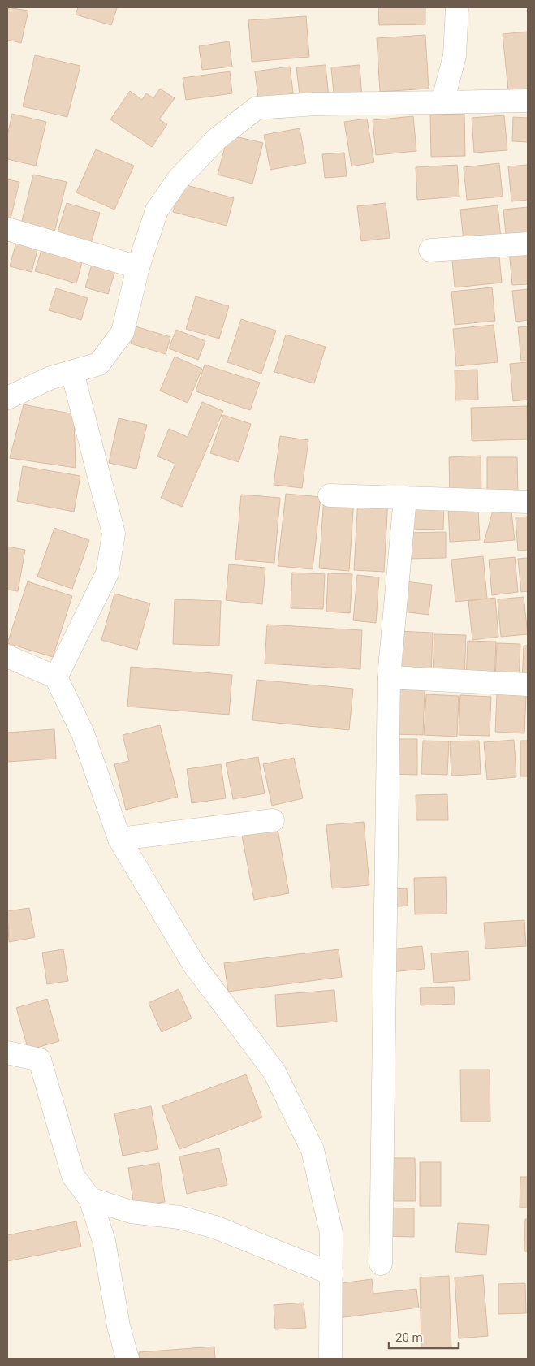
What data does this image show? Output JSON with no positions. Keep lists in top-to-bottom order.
{
  "scale_bar": "20 m"
}
